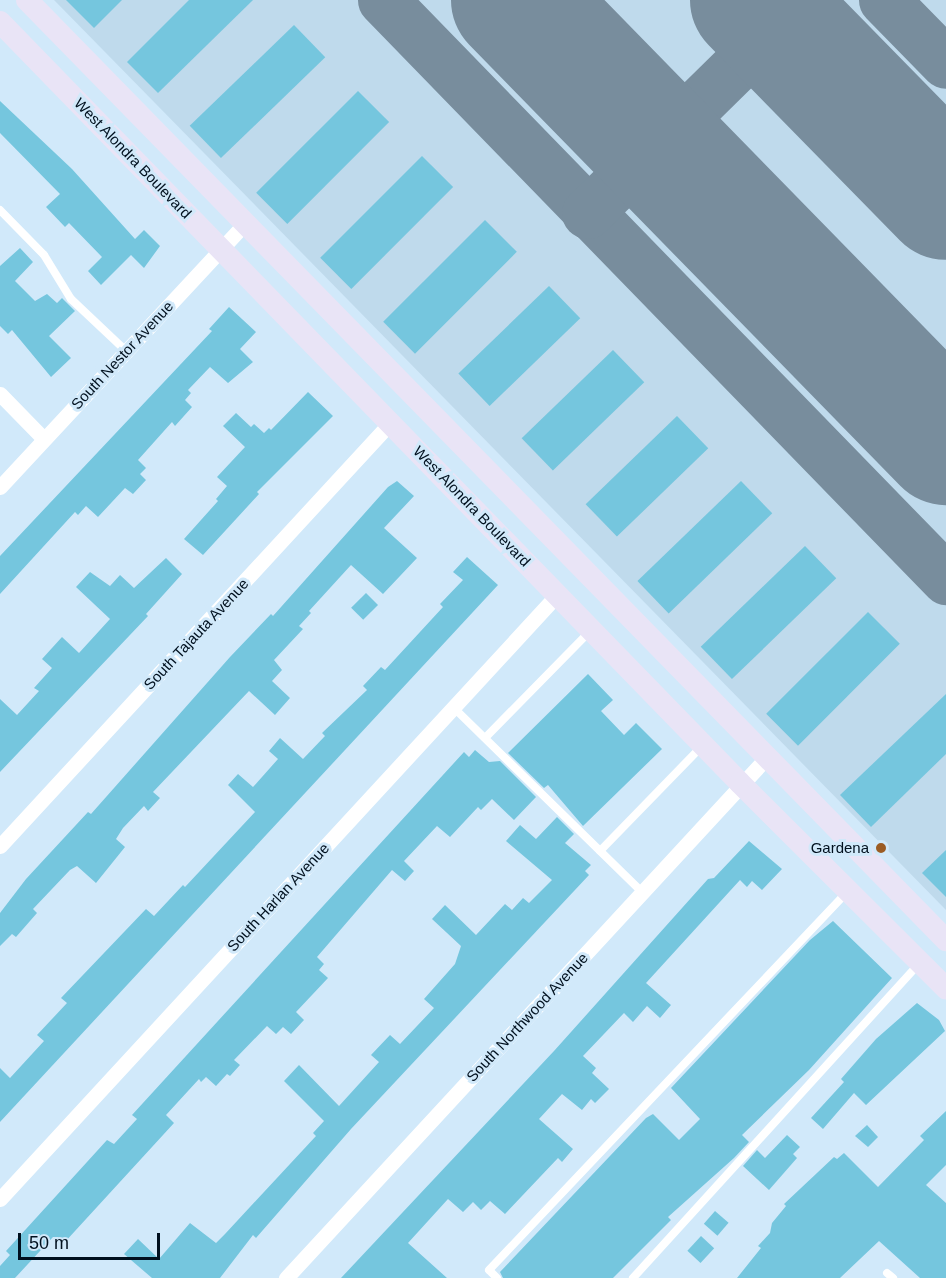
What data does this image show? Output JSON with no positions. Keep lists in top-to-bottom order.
{
  "streets": {
    "main road": ["West Alondra Boulevard"],
    "street": [
      "South Nestor Avenue",
      "South Tajauta Avenue",
      "South Harlan Avenue",
      "South Northwood Avenue"
    ]
  },
  "crossings": [
    ["West Alondra Boulevard", "South Nestor Avenue"],
    ["West Alondra Boulevard", "South Tajauta Avenue"],
    ["West Alondra Boulevard", "South Harlan Avenue"],
    ["West Alondra Boulevard", "South Northwood Avenue"]
  ],
  "places": ["Gardena"],
  "scale_bar": "50 m"
}
